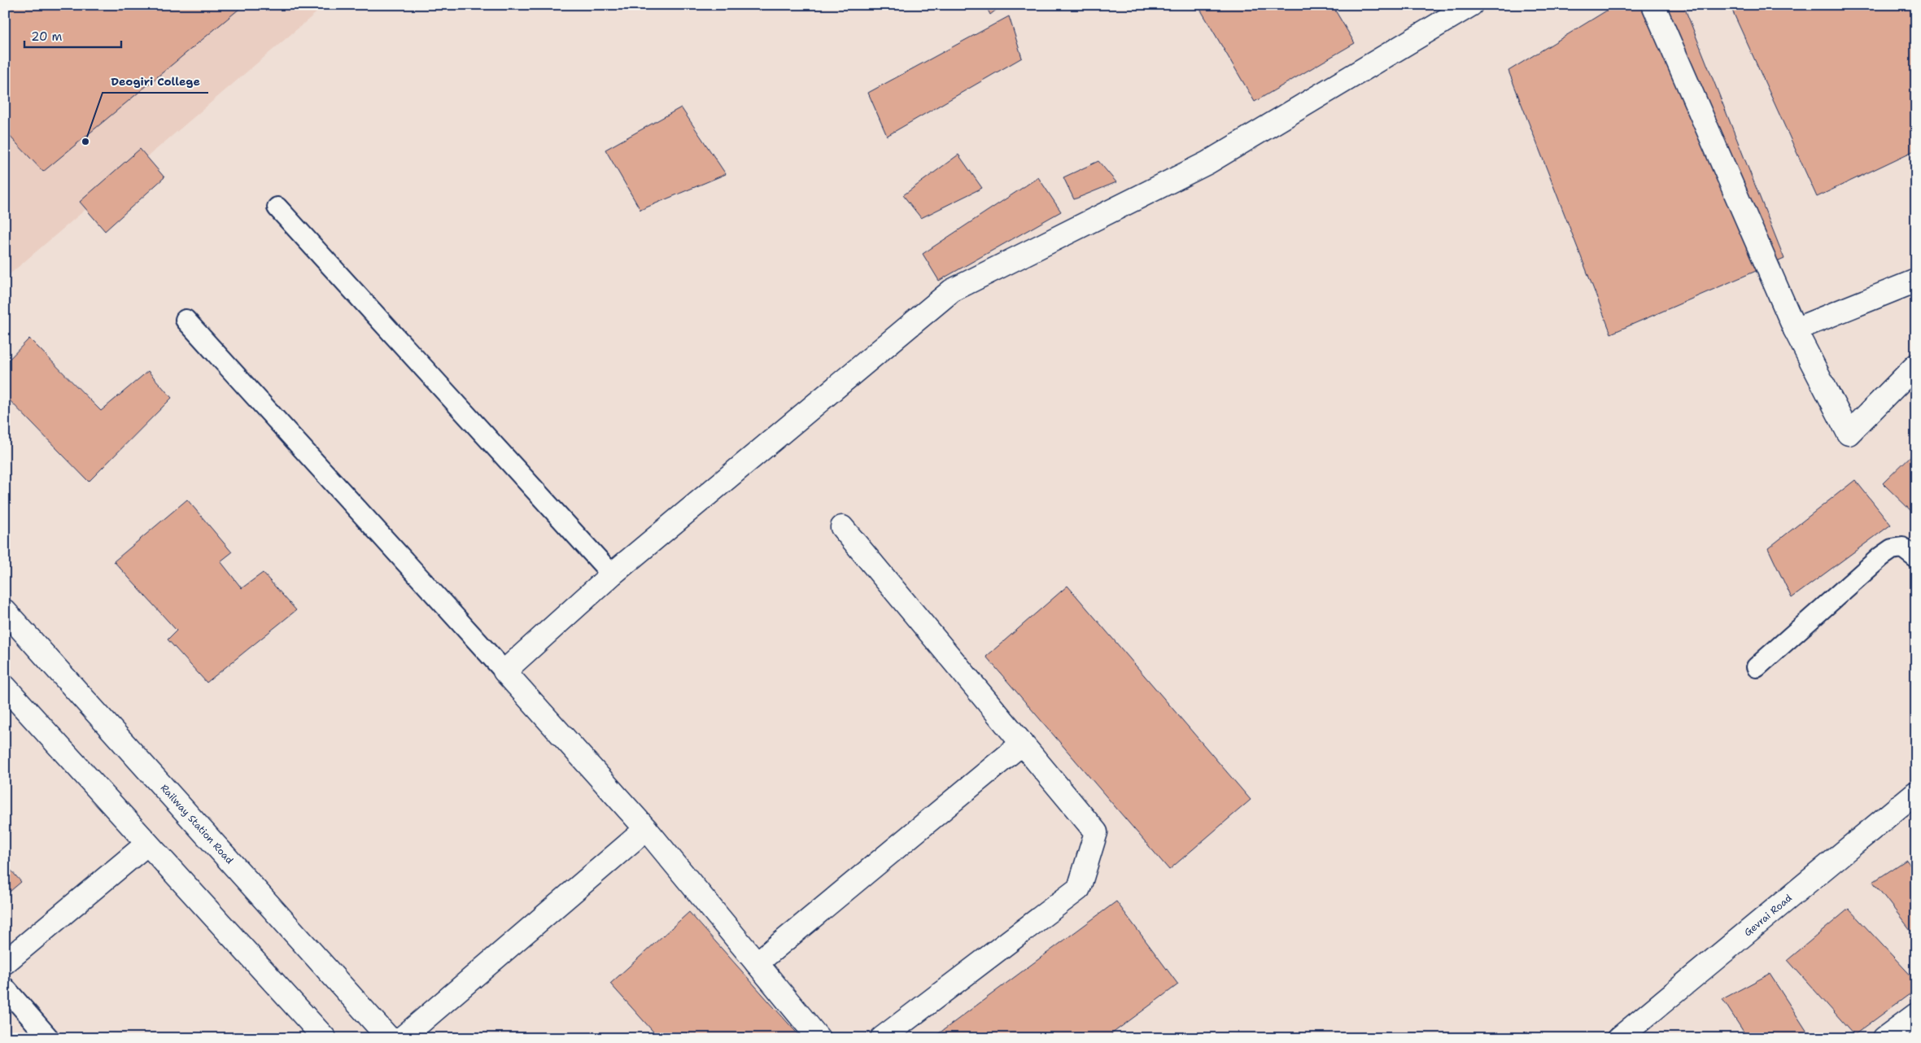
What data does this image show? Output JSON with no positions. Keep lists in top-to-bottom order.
{
  "streets": {
    "street": ["Railway Station Road", "Gevrai Road"]
  },
  "places": ["Deogiri College"],
  "scale_bar": "20 m"
}
